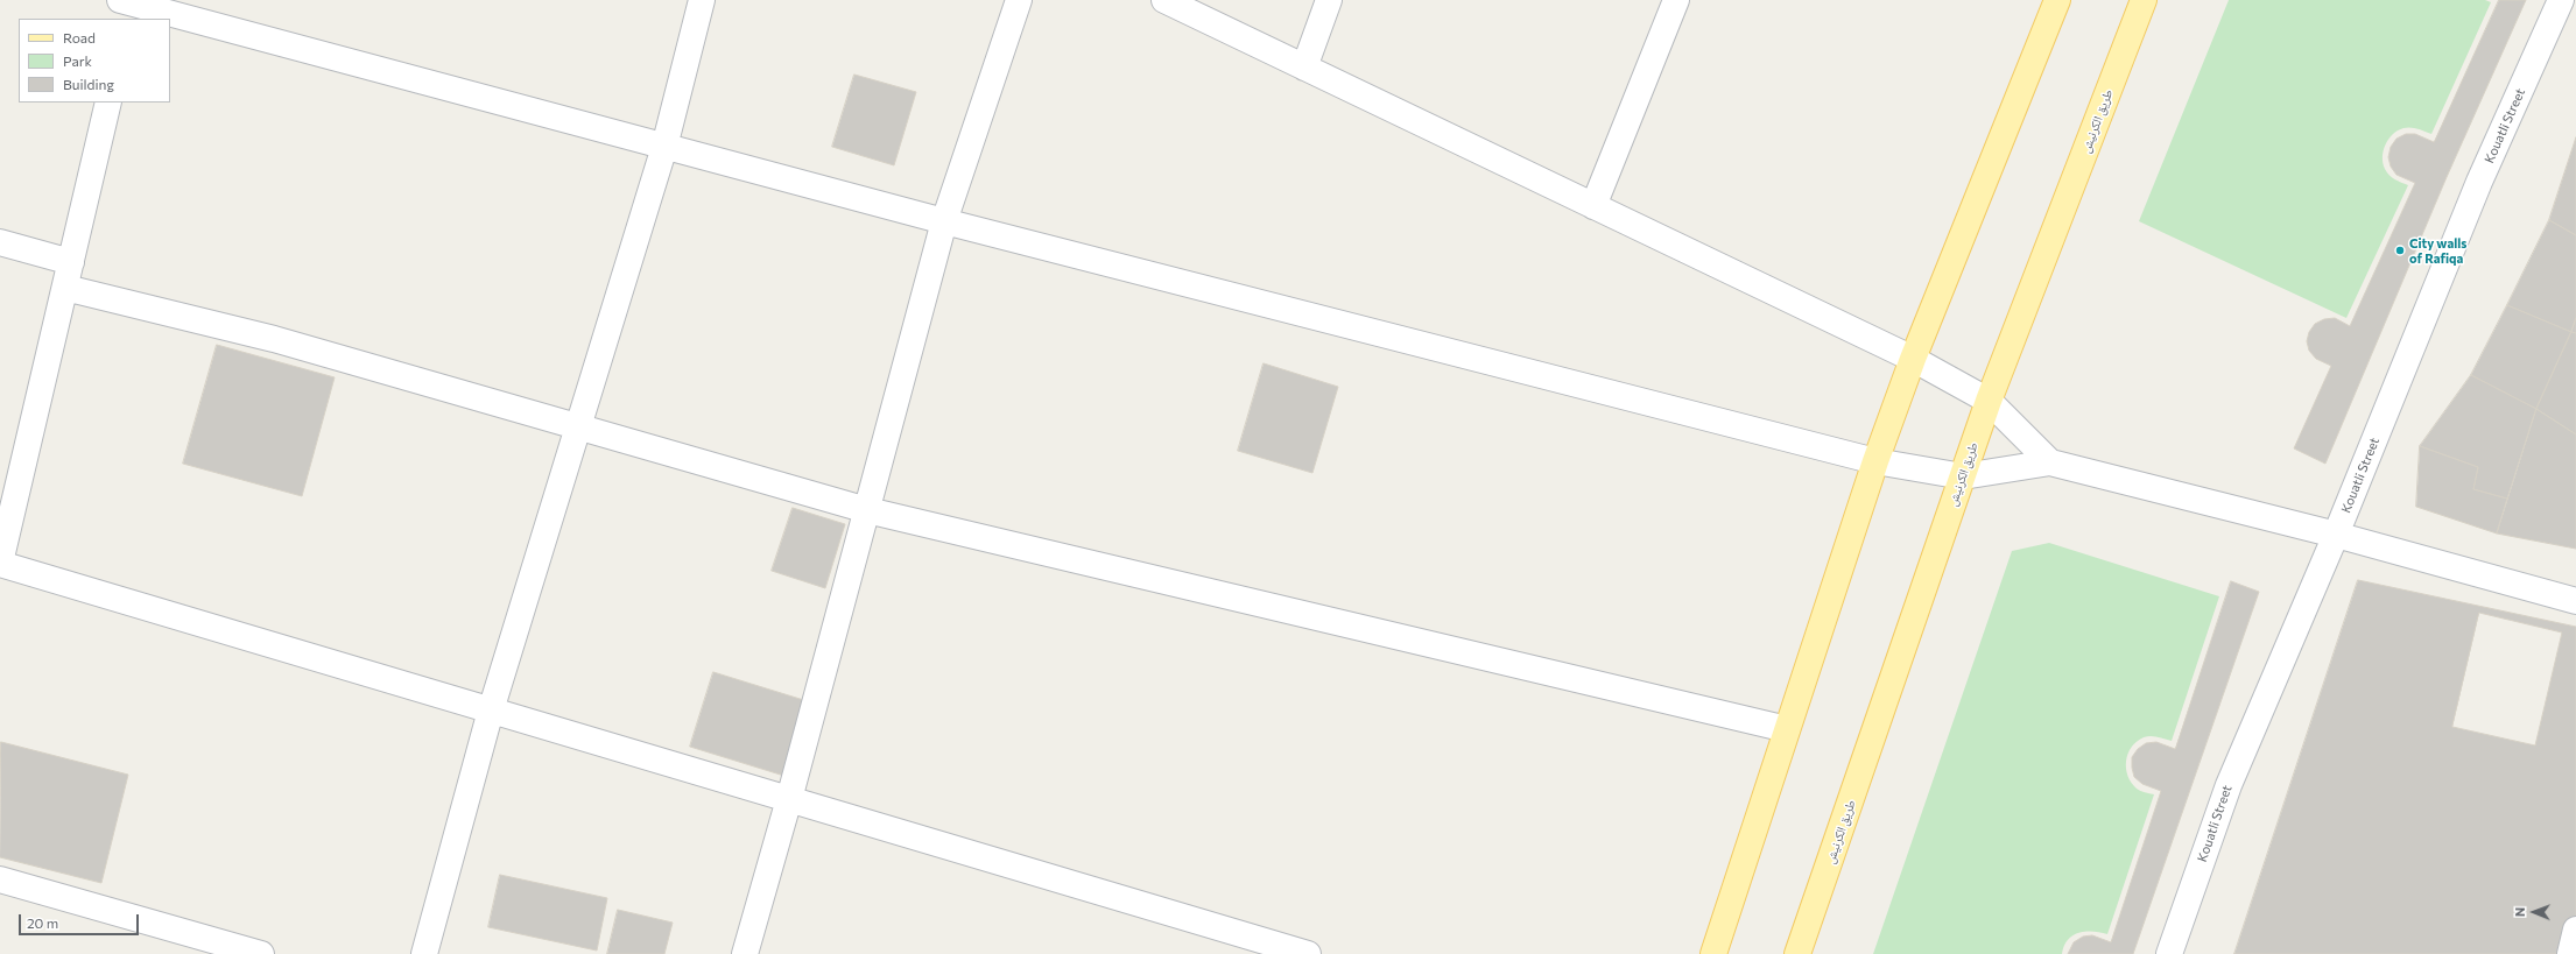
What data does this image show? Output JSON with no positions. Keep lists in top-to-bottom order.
{
  "streets": {
    "main road": ["طريق الكرنيش"],
    "street": ["Kouatli Street"]
  },
  "places": ["City walls of Rafiqa"],
  "legend": ["Road", "Park", "Building"],
  "scale_bar": "20 m",
  "north": "left"
}
